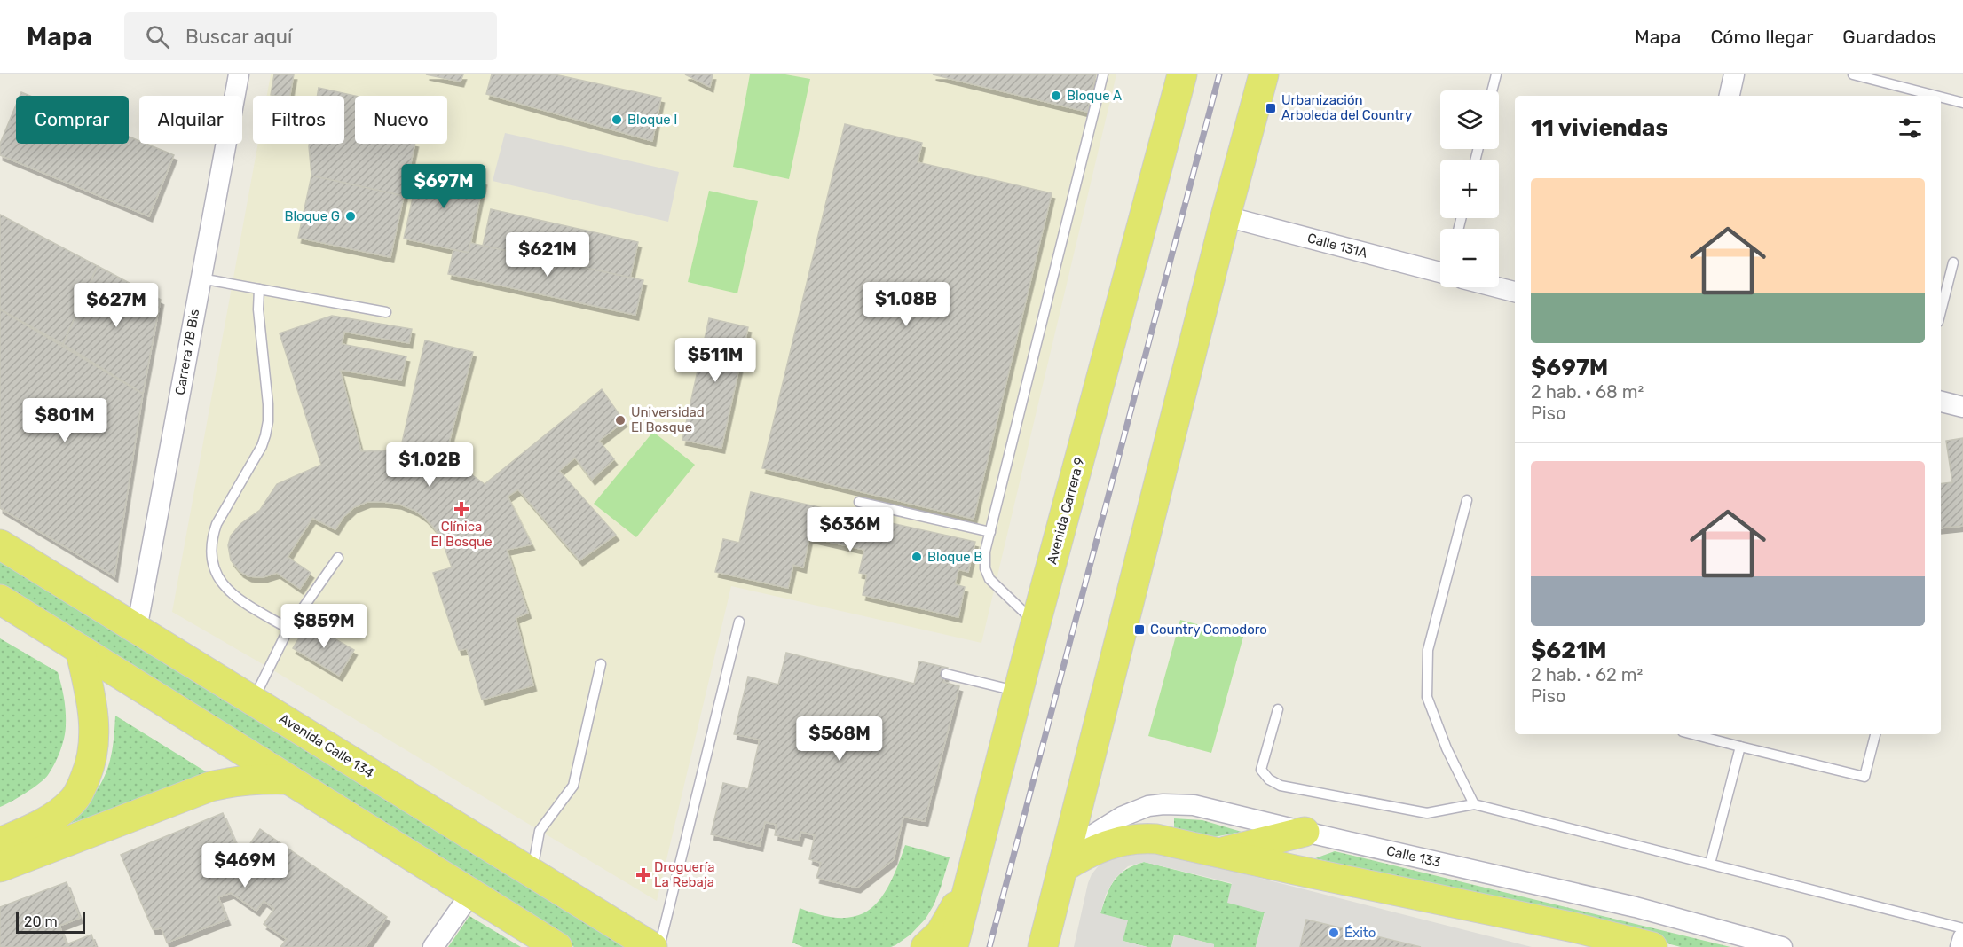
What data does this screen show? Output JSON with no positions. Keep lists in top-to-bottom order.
{
  "streets": {
    "main road": ["Avenida Carrera 9", "Avenida Calle 134"],
    "street": ["Calle 131A", "Carrera 7B Bis", "Calle 133"]
  },
  "crossings": [
    ["Carrera 7B Bis", "Avenida Calle 134"]
  ],
  "places": {
    "other": [
      "Bloque A",
      "Bloque I",
      "Bloque G",
      "Universidad El Bosque",
      "Bloque B",
      "Éxito"
    ],
    "transit": ["Urbanización Arboleda del Country", "Country Comodoro"],
    "health": ["Clínica El Bosque", "Droguería La Rebaja"]
  },
  "scale_bar": "20 m",
  "page": {
    "header": "Mapa",
    "search": "Buscar aquí",
    "nav": ["Mapa", "Cómo llegar", "Guardados"],
    "map_buttons": ["+", "−"],
    "chip": [
      "Comprar",
      "Alquilar",
      "Filtros",
      "Nuevo"
    ],
    "heading": "11 viviendas",
    "list": [
      {
        "name": "$697M",
        "note": "2 hab. · 68 m² · Piso"
      },
      {
        "name": "$621M",
        "note": "2 hab. · 62 m² · Piso"
      }
    ],
    "price": [
      "$697M",
      "$621M",
      "$1.08B",
      "$627M",
      "$511M",
      "$801M",
      "$1.02B",
      "$636M",
      "$859M",
      "$568M",
      "$469M"
    ],
    "scale": "20 m"
  }
}
